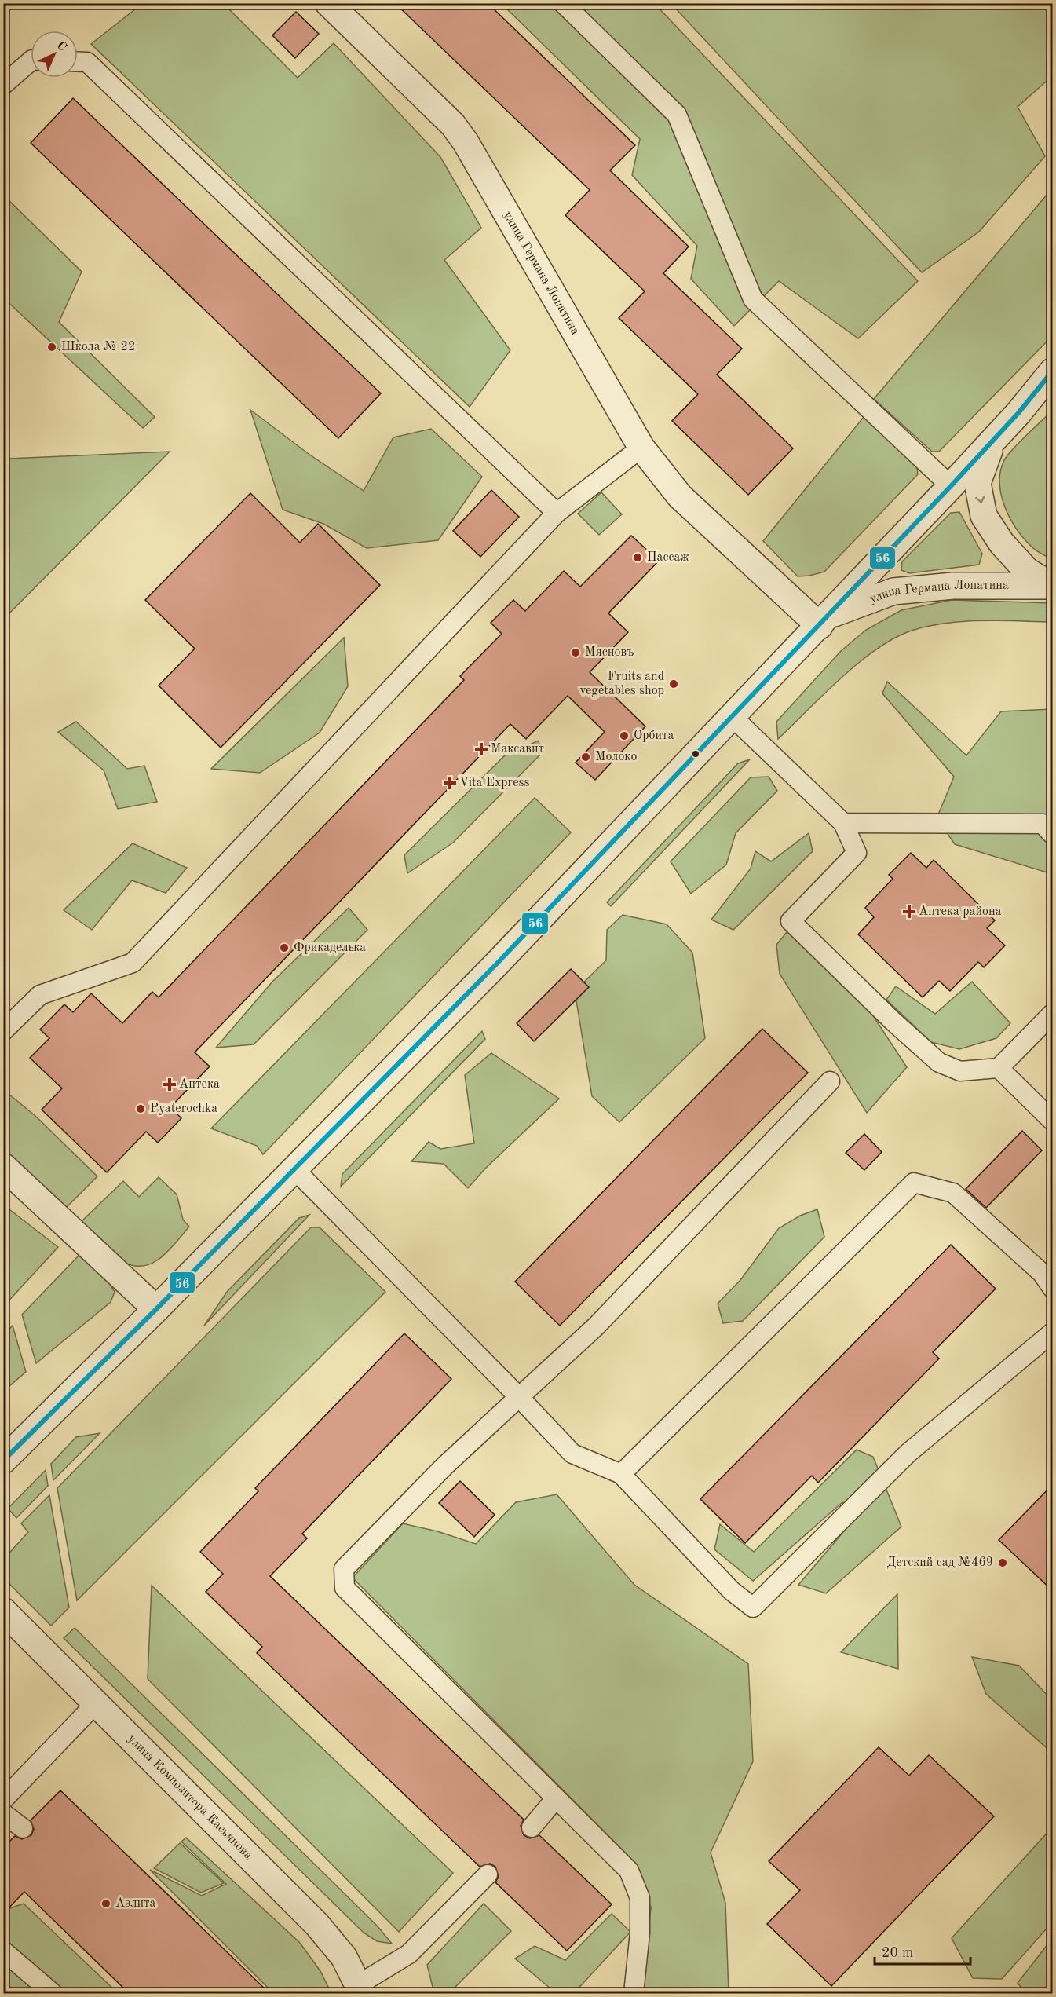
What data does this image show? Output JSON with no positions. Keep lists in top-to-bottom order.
{
  "streets": {
    "street": ["улица Германа Лопатина", "улица Композитора Касьянова"]
  },
  "places": {
    "other": [
      "Школа № 22",
      "Пассаж",
      "Мясновъ",
      "Fruits and vegetables shop",
      "Орбита",
      "Молоко",
      "Фрикаделька",
      "Pyaterochka",
      "Детский сад №469",
      "Аэлита"
    ],
    "health": [
      "Максавит",
      "Vita Express",
      "Аптека района",
      "Аптека"
    ]
  },
  "lines": ["transit line 56"],
  "scale_bar": "20 m",
  "north": "top right"
}
